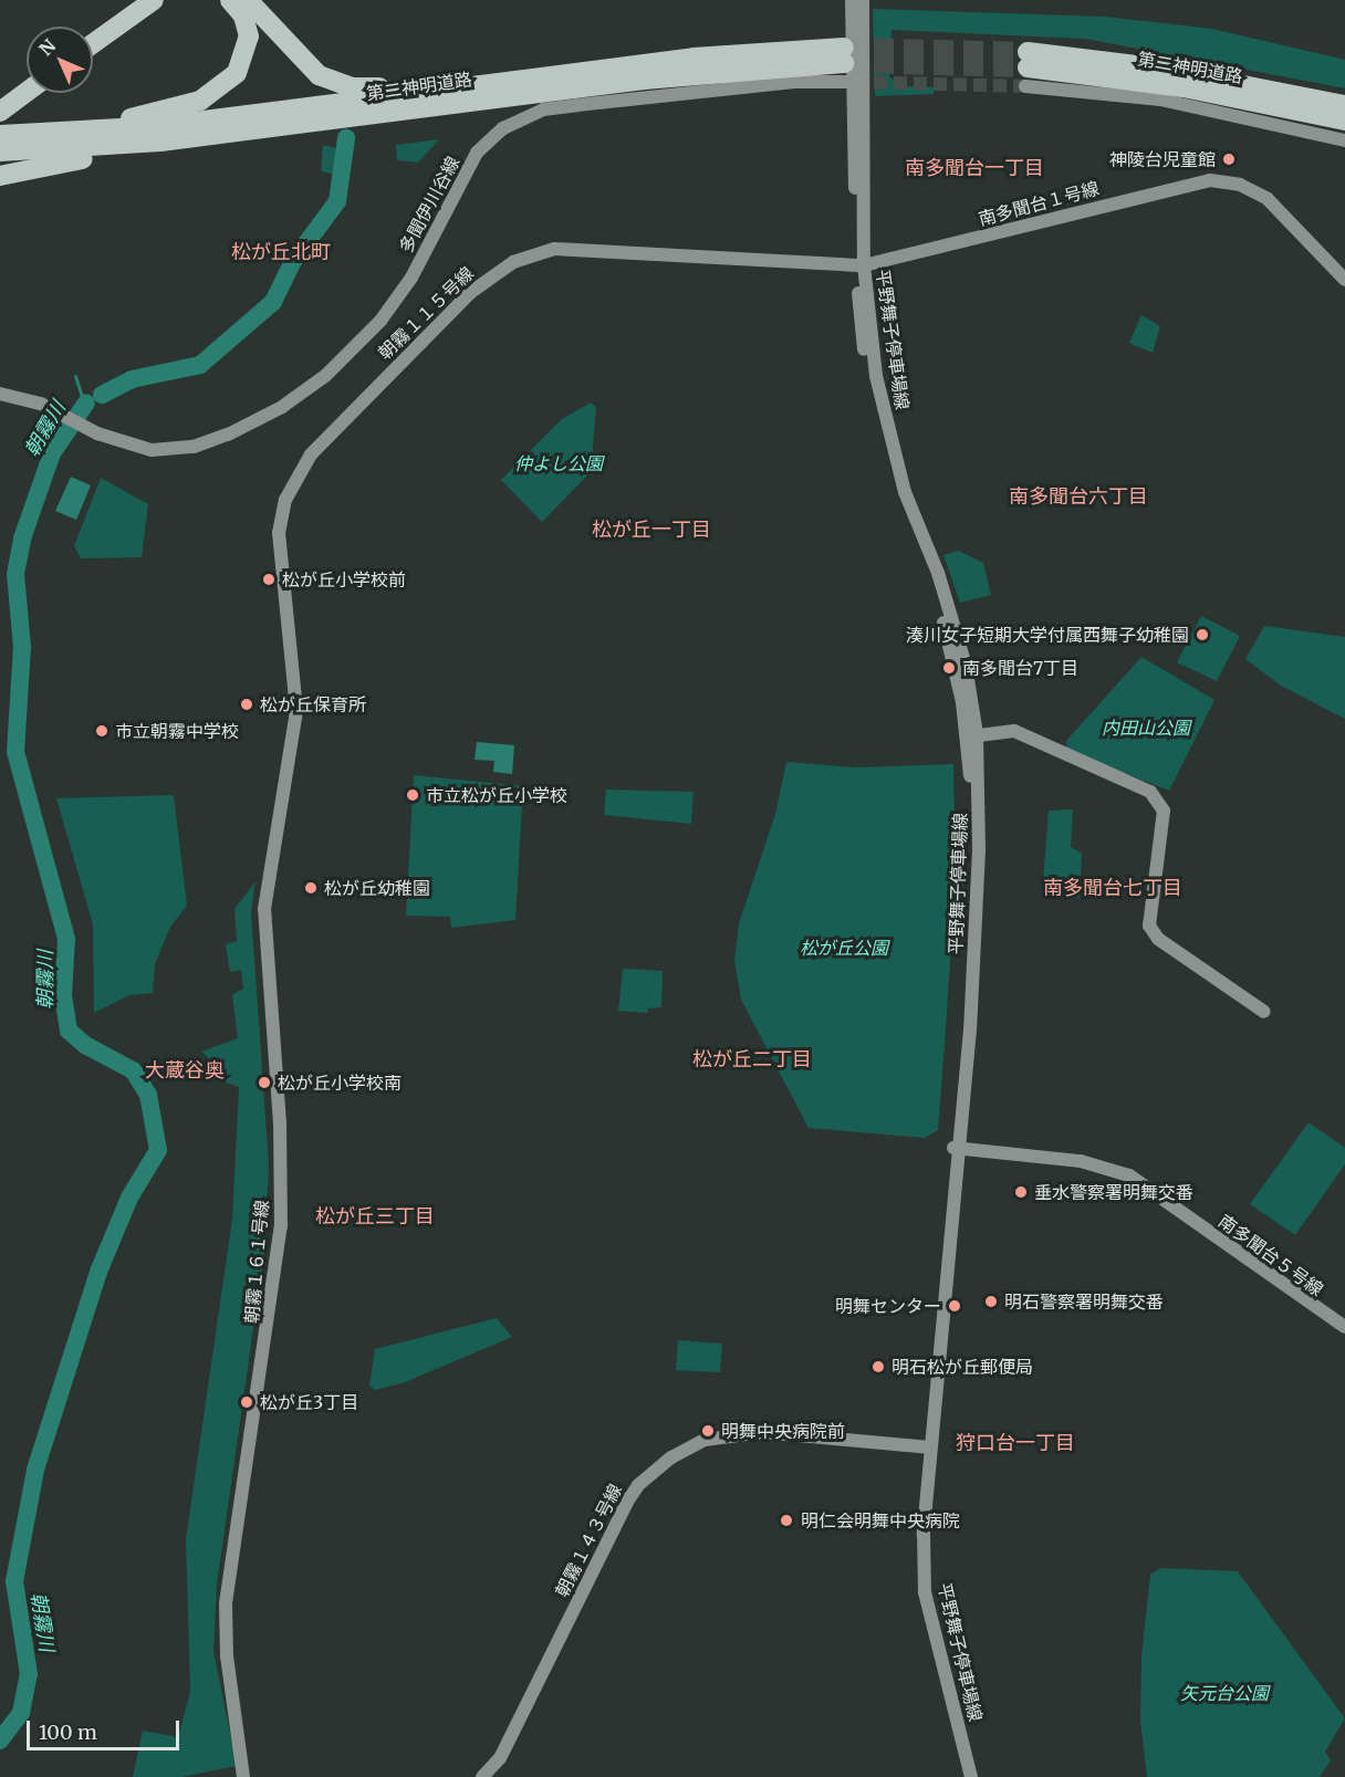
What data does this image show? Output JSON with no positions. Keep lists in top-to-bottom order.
{
  "streets": {
    "highway": ["第二神明道路"],
    "street": [
      "南多聞台１号線",
      "多聞伊川谷線",
      "朝霧１１５号線",
      "平野舞子停車場線",
      "南多聞台５号線",
      "朝霧１６１号線",
      "朝霧１４３号線"
    ]
  },
  "crossings": [
    ["第二神明道路", "多聞伊川谷線"],
    ["南多聞台１号線", "朝霧１１５号線"],
    ["南多聞台１号線", "平野舞子停車場線"],
    ["朝霧１１５号線", "平野舞子停車場線"],
    ["朝霧１１５号線", "朝霧１６１号線"],
    ["平野舞子停車場線", "南多聞台５号線"],
    ["平野舞子停車場線", "朝霧１４３号線"]
  ],
  "districts": [
    "南多聞台一丁目",
    "松が丘北町",
    "南多聞台六丁目",
    "松が丘一丁目",
    "南多聞台七丁目",
    "松が丘二丁目",
    "大蔵谷奥",
    "松が丘三丁目",
    "狩口台一丁目"
  ],
  "water": ["朝霧川"],
  "parks": [
    "仲よし公園",
    "内田山公園",
    "松が丘公園",
    "矢元台公園"
  ],
  "places": [
    "神陵台児童館",
    "松が丘小学校前",
    "湊川女子短期大学付属西舞子幼稚園",
    "南多聞台7丁目",
    "松が丘保育所",
    "市立朝霧中学校",
    "市立松が丘小学校",
    "松が丘幼稚園",
    "松が丘小学校南",
    "垂水警察署明舞交番",
    "明石警察署明舞交番",
    "明舞センター",
    "明石松が丘郵便局",
    "松が丘3丁目",
    "明舞中央病院前",
    "明仁会明舞中央病院"
  ],
  "scale_bar": "100 m",
  "north": "top left"
}
